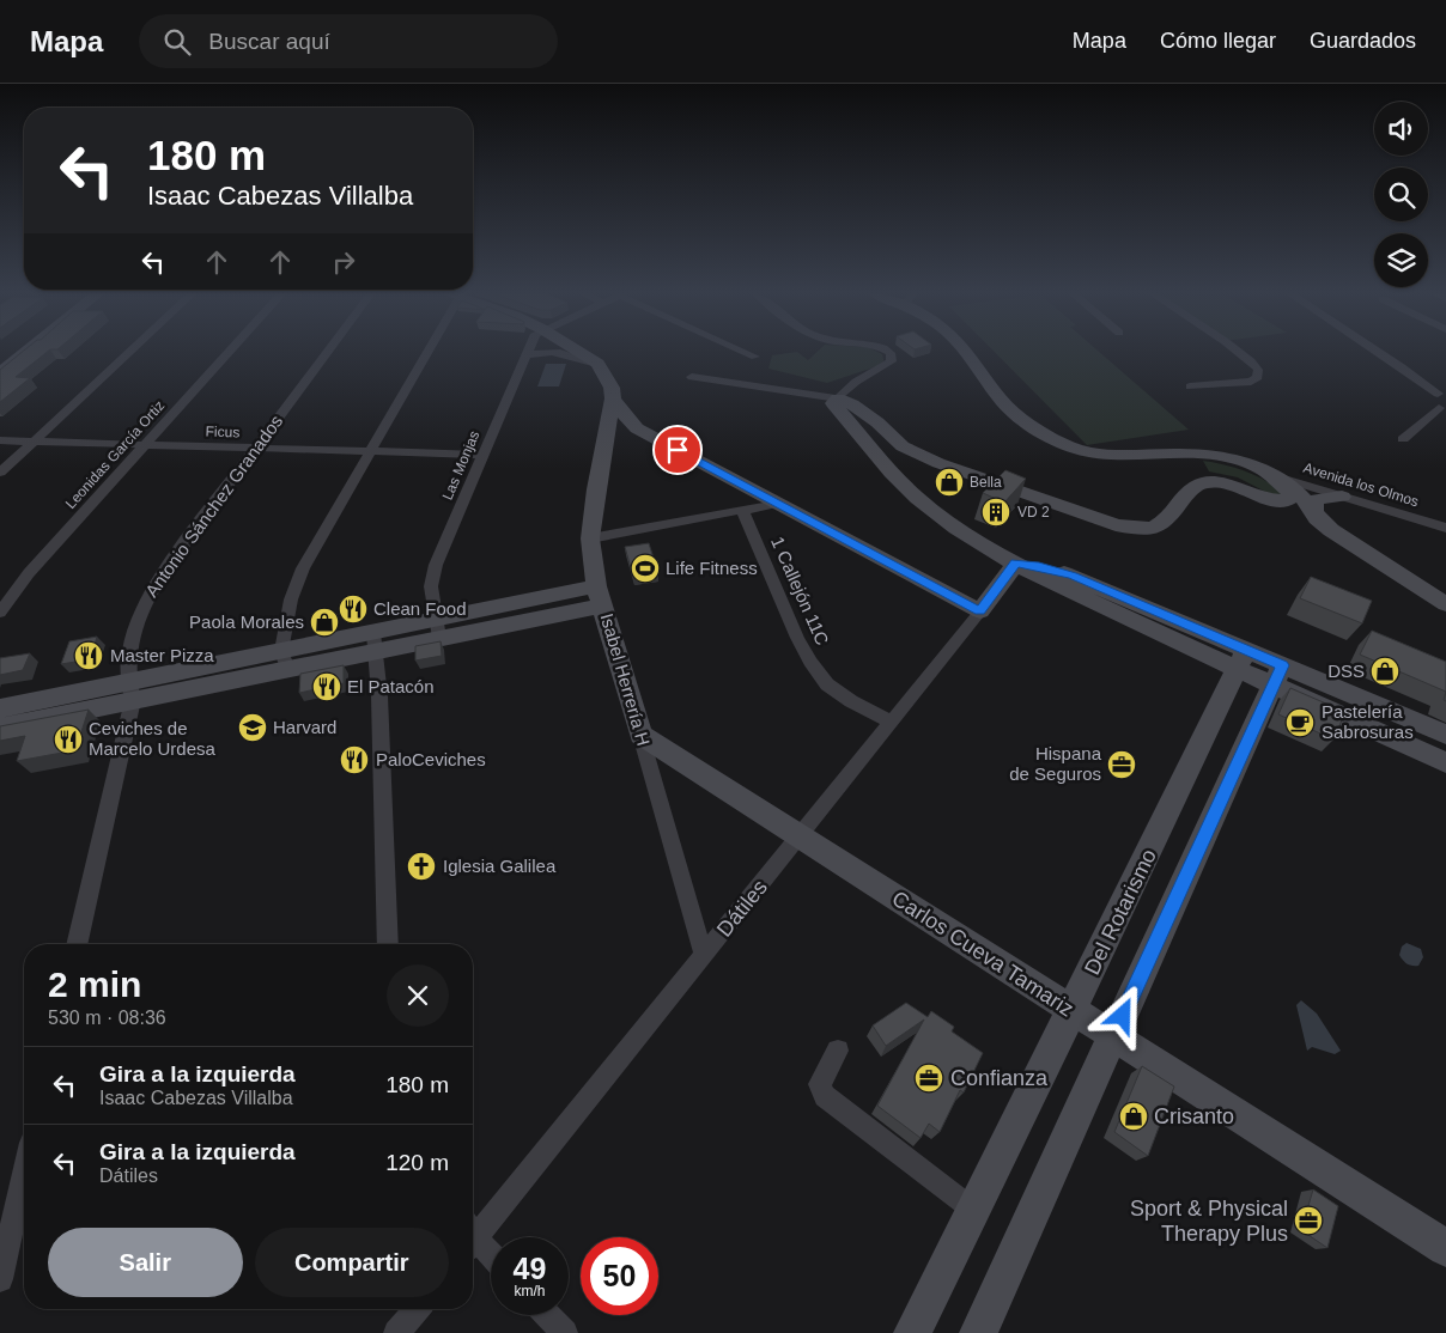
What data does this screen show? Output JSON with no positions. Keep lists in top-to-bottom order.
{
  "streets": {
    "street": [
      "Ficus",
      "Leonidas García Ortiz",
      "Las Monjas",
      "Avenida los Olmos",
      "Antonio Sánchez Granados",
      "1 Callejón 11C",
      "Isabel Herrería H",
      "Dátiles",
      "Del Rotarismo",
      "Carlos Cueva Tamariz"
    ]
  },
  "crossings": [
    ["Ficus", "Leonidas García Ortiz"],
    ["Ficus", "Las Monjas"],
    ["Ficus", "Antonio Sánchez Granados"],
    ["1 Callejón 11C", "Dátiles"],
    ["Isabel Herrería H", "Dátiles"],
    ["Isabel Herrería H", "Carlos Cueva Tamariz"],
    ["Dátiles", "Carlos Cueva Tamariz"],
    ["Del Rotarismo", "Carlos Cueva Tamariz"]
  ],
  "places": {
    "shop": [
      "Bella",
      "Paola Morales",
      "DSS",
      "Crisanto"
    ],
    "building": ["VD 2"],
    "sports": ["Life Fitness"],
    "restaurant": [
      "Clean Food",
      "Master Pizza",
      "El Patacón",
      "Ceviches de Marcelo Urdesa",
      "PaloCeviches"
    ],
    "cafe": ["Pastelería Sabrosuras"],
    "school or university": ["Harvard"],
    "office": ["Hispana de Seguros", "Confianza", "Sport & Physical Therapy Plus"],
    "church": ["Iglesia Galilea"]
  },
  "page": {
    "header": "Mapa",
    "search": "Buscar aquí",
    "nav": ["Mapa", "Cómo llegar", "Guardados"],
    "turn": ["180 m", "Isaac Cabezas Villalba"],
    "heading": ["2 min", "530 m · 08:36"],
    "list": [
      {
        "name": "Gira a la izquierda",
        "note": "Isaac Cabezas Villalba",
        "value": "180 m"
      },
      {
        "name": "Gira a la izquierda",
        "note": "Dátiles",
        "value": "120 m"
      }
    ],
    "buttons": ["Salir", "Compartir"],
    "speed": "49 km/h",
    "limit": "50"
  }
}
